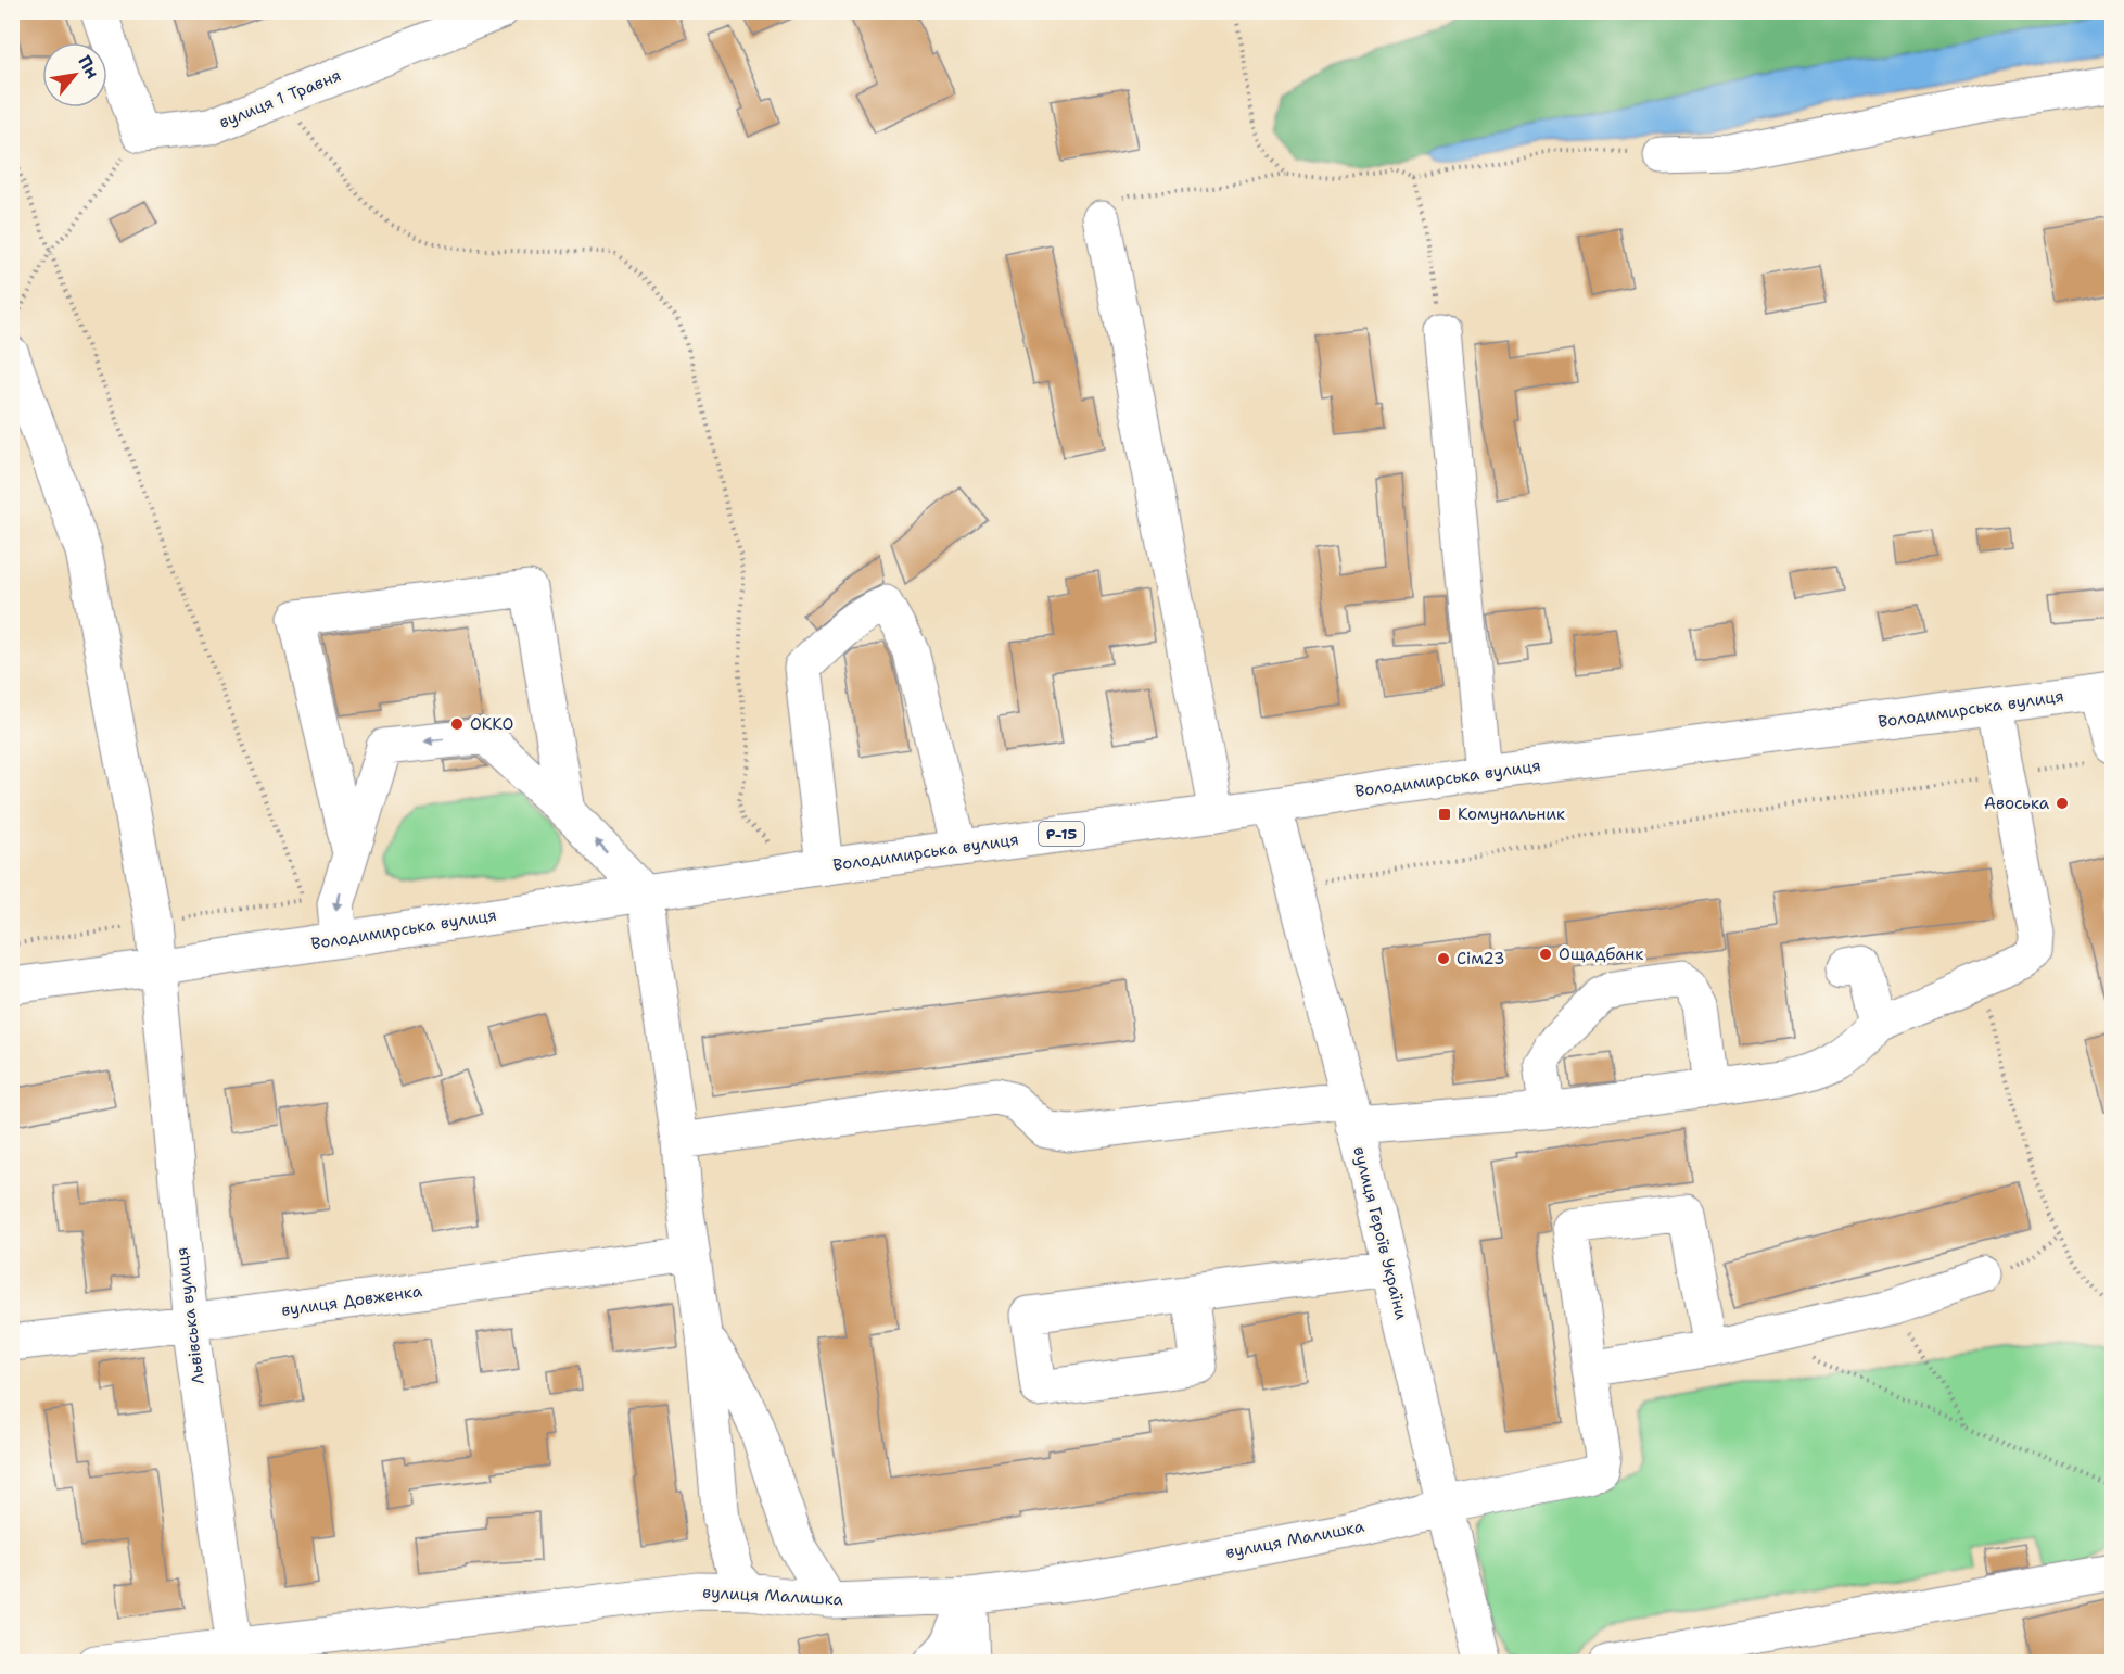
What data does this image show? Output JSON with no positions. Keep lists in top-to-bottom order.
{
  "streets": {
    "street": [
      "вулиця 1 Травня",
      "Володимирська вулиця",
      "Р-15",
      "вулиця Героїв України",
      "вулиця Довженка",
      "Львівська вулиця",
      "вулиця Малишка"
    ]
  },
  "crossings": [
    ["Володимирська вулиця", "вулиця Героїв України"],
    ["Володимирська вулиця", "Львівська вулиця"],
    ["вулиця Героїв України", "вулиця Малишка"],
    ["вулиця Довженка", "Львівська вулиця"],
    ["Львівська вулиця", "вулиця Малишка"]
  ],
  "places": {
    "other": [
      "ОККО",
      "Авоська",
      "Ощадбанк",
      "Сім23"
    ],
    "transit": ["Комунальник"]
  },
  "north": "top right"
}
